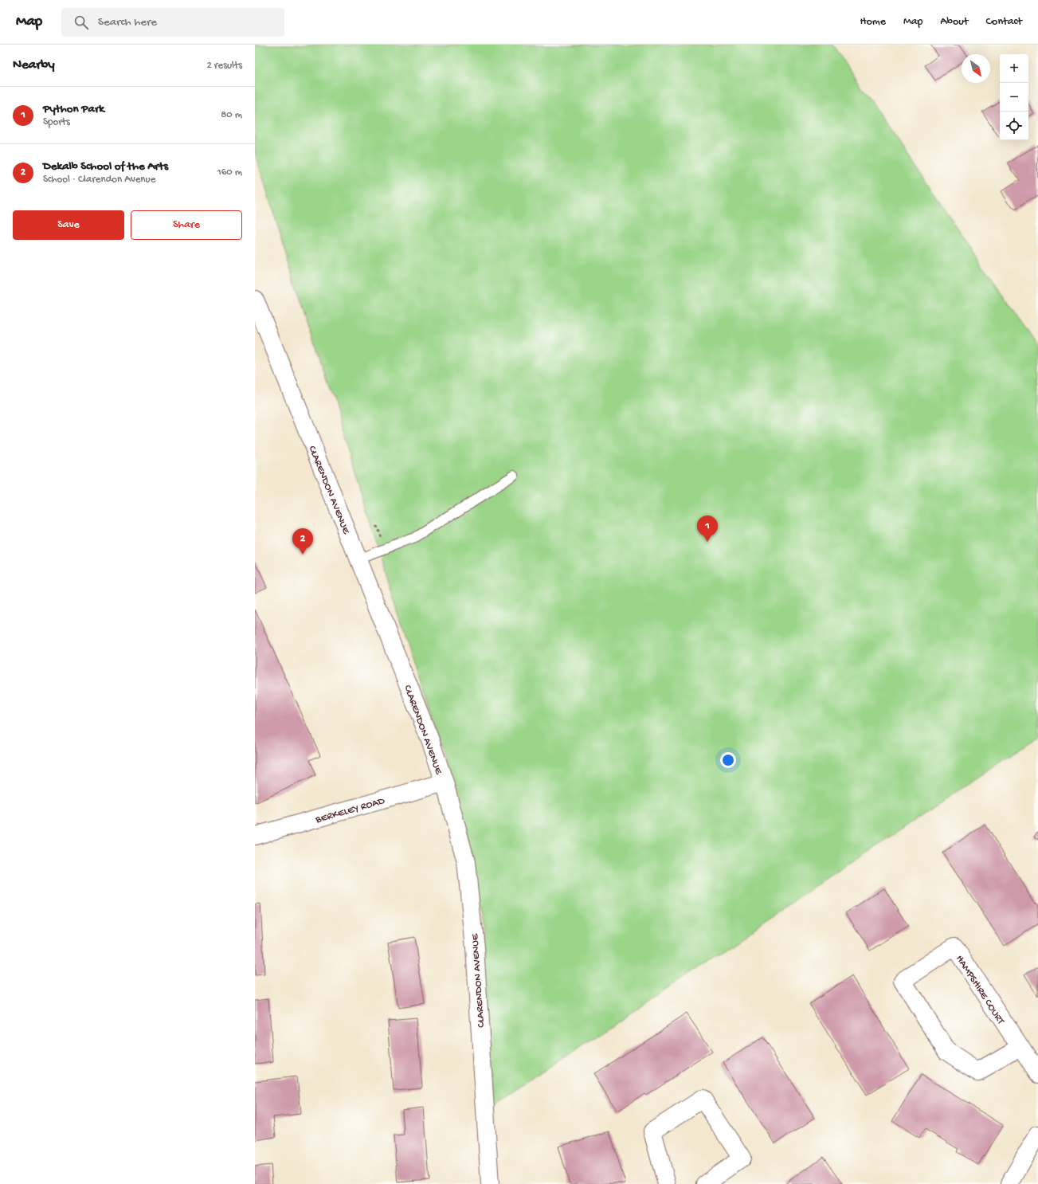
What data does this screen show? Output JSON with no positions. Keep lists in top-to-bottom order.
{
  "streets": {
    "street": ["CLARENDON AVENUE", "BERKELEY ROAD", "HAMPSHIRE COURT"]
  },
  "crossings": [
    ["CLARENDON AVENUE", "BERKELEY ROAD"]
  ],
  "north": "bottom right",
  "page": {
    "header": "Map",
    "search": "Search here",
    "nav": [
      "Home",
      "Map",
      "About",
      "Contact"
    ],
    "heading": ["Nearby", "2 results"],
    "map_buttons": ["+", "−"],
    "list": [
      {
        "mark": "1",
        "name": "Python Park",
        "note": "Sports",
        "value": "80 m"
      },
      {
        "mark": "2",
        "name": "Dekalb School of the Arts",
        "note": "School · Clarendon Avenue",
        "value": "160 m"
      }
    ],
    "buttons": ["Save", "Share"],
    "pins": ["1", "2"]
  }
}
